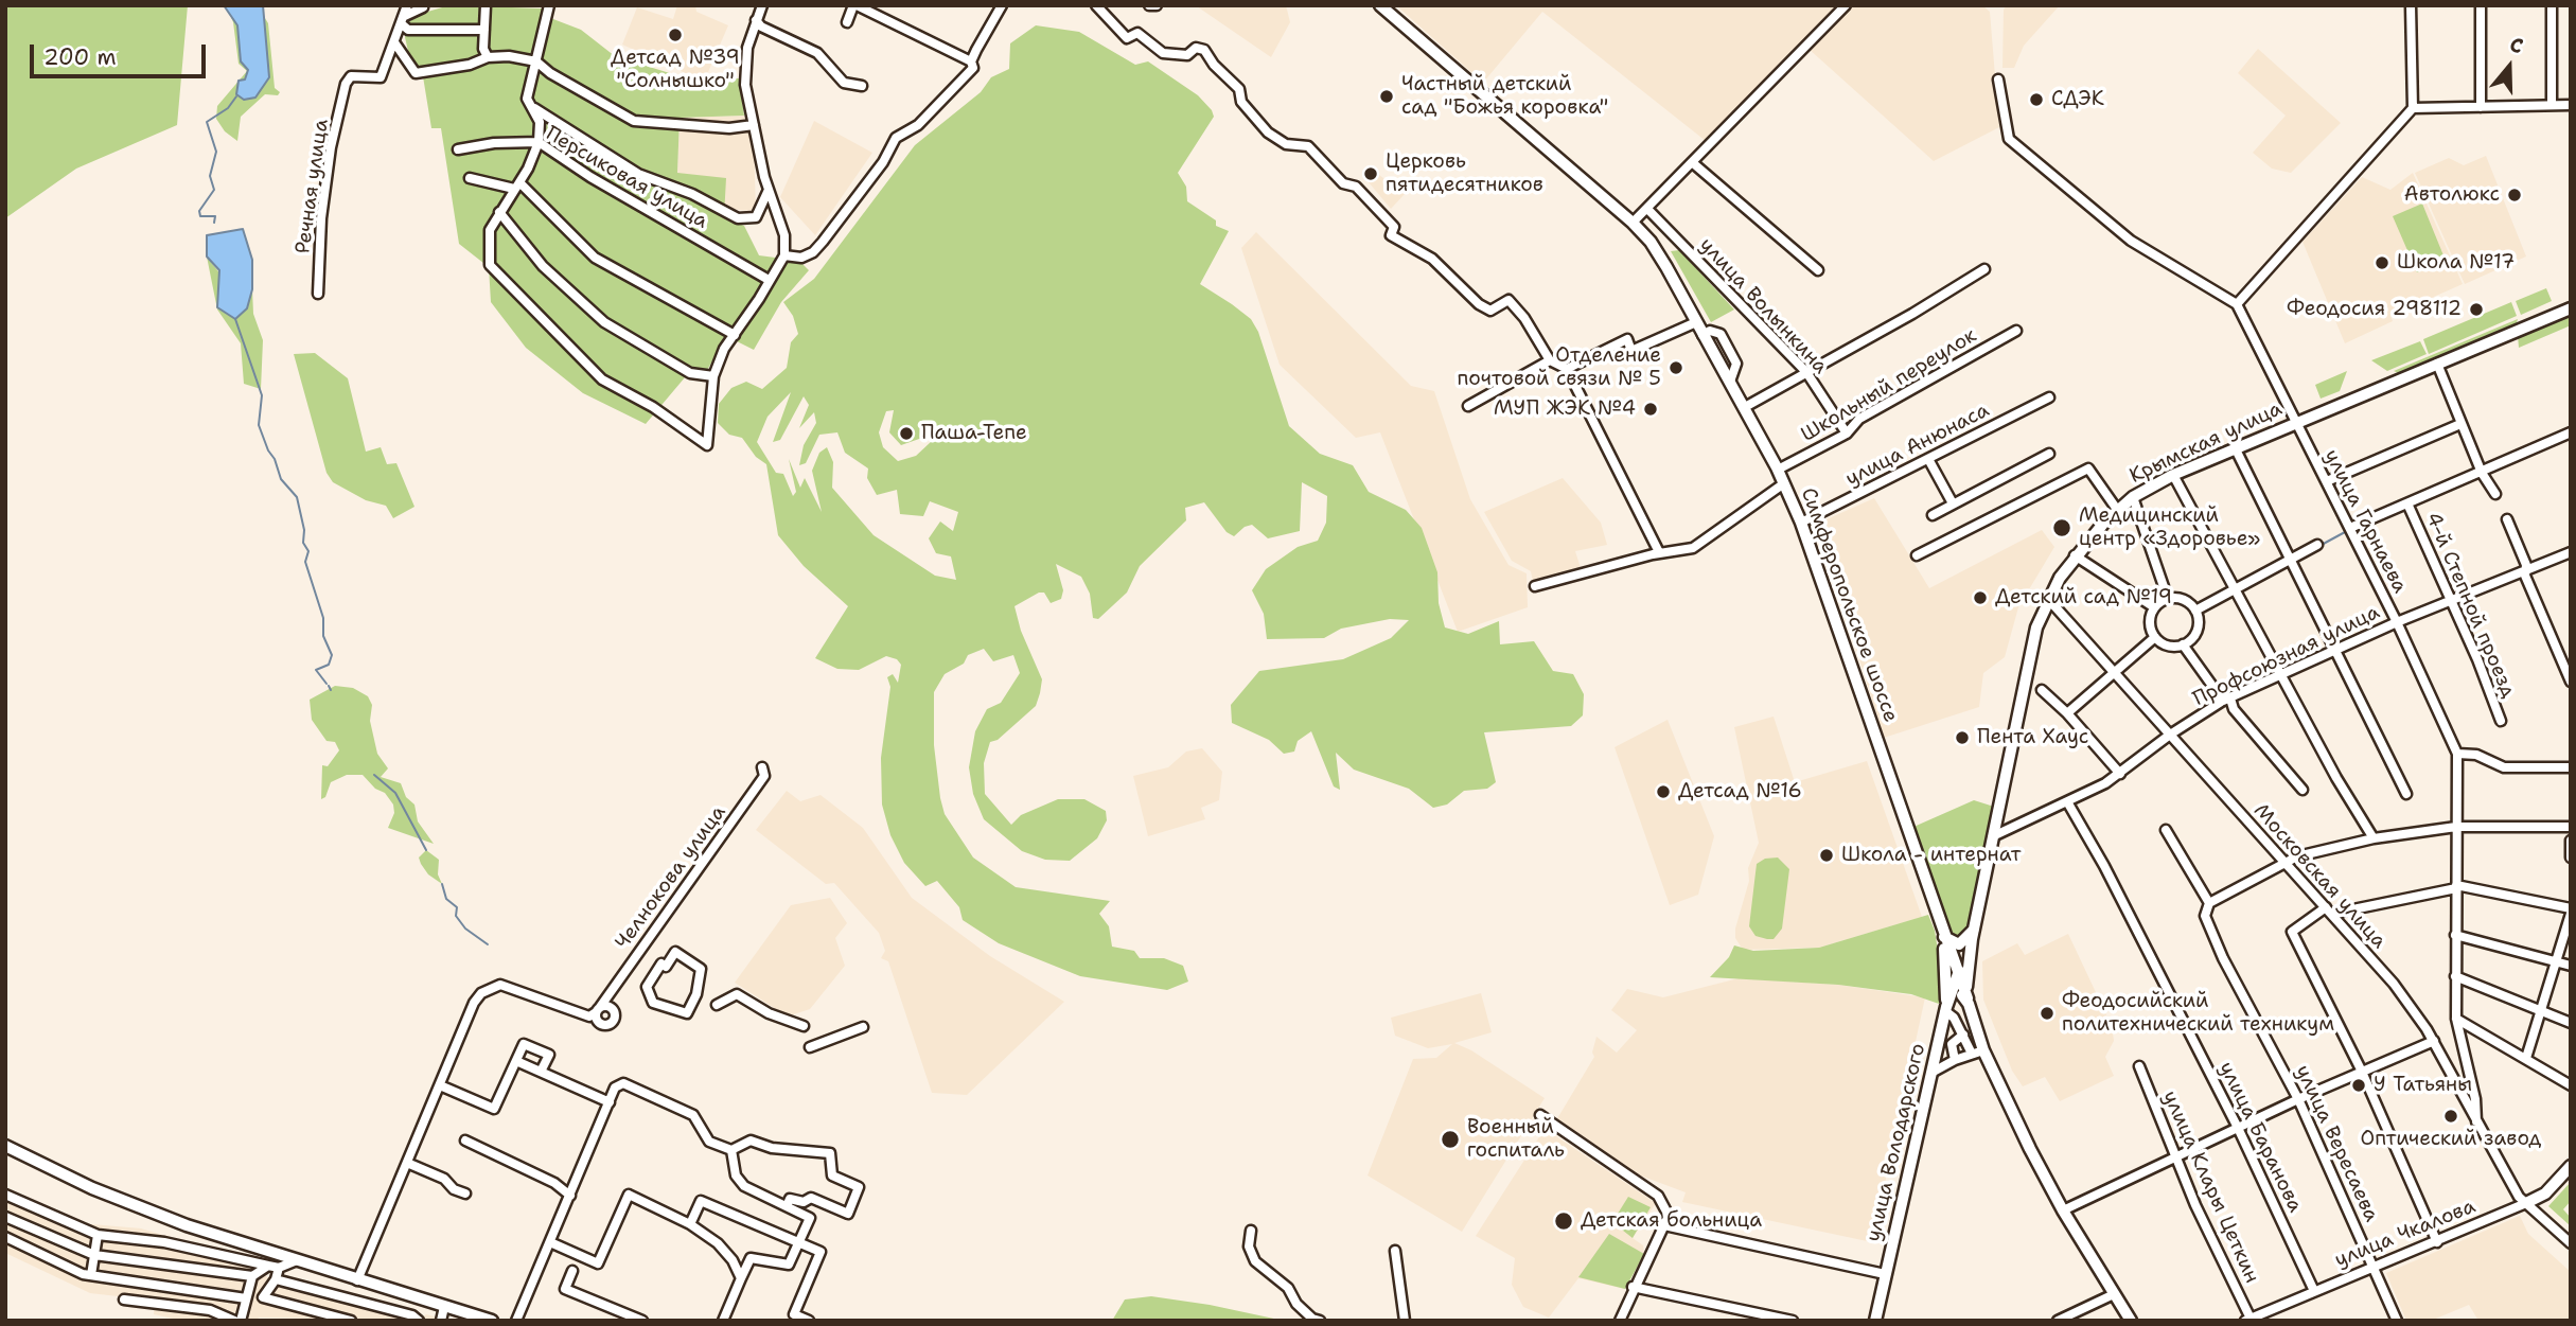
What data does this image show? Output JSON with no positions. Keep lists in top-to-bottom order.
{
  "streets": {
    "main road": [
      "Крымская улица",
      "Симферопольское шоссе",
      "улица Володарского",
      "улица Чкалова"
    ],
    "street": [
      "Персиковая улица",
      "Речная улица",
      "улица Волынкина",
      "Школьный переулок",
      "улица Анюнаса",
      "улица Гарнаева",
      "4-й Степной проезд",
      "Профсоюзная улица",
      "Московская улица",
      "Челнокова улица",
      "улица Баранова",
      "улица Вересаева",
      "улица Клары Цеткин"
    ]
  },
  "crossings": [
    ["улица Волынкина", "Школьный переулок"],
    ["Школьный переулок", "Симферопольское шоссе"],
    ["Крымская улица", "улица Гарнаева"],
    ["Крымская улица", "Симферопольское шоссе"],
    ["Крымская улица", "Профсоюзная улица"],
    ["Крымская улица", "Московская улица"],
    ["Крымская улица", "улица Володарского"],
    ["улица Анюнаса", "Симферопольское шоссе"],
    ["улица Гарнаева", "Профсоюзная улица"],
    ["улица Гарнаева", "Московская улица"],
    ["Симферопольское шоссе", "улица Володарского"],
    ["4-й Степной проезд", "Профсоюзная улица"],
    ["Профсоюзная улица", "Московская улица"],
    ["Профсоюзная улица", "улица Баранова"],
    ["Московская улица", "улица Чкалова"],
    ["улица Баранова", "улица Чкалова"],
    ["улица Вересаева", "улица Чкалова"],
    ["улица Клары Цеткин", "улица Чкалова"]
  ],
  "places": [
    "Детсад №39 \"Солнышко\"",
    "Частный детский сад \"Божья коровка\"",
    "СДЭК",
    "Церковь пятидесятников",
    "Автолюкс",
    "Школа №17",
    "Феодосия 298112",
    "Отделение почтовой связи № 5",
    "МУП ЖЭК №4",
    "Паша-Тепе",
    "Медицинский центр «Здоровье»",
    "Детский сад №19",
    "Пента Хаус",
    "Детсад №16",
    "Школа - интернат",
    "Феодосийский политехнический техникум",
    "У Татьяны",
    "Оптический завод",
    "Военный госпиталь",
    "Детская больница"
  ],
  "scale_bar": "200 m",
  "north": "top"
}
